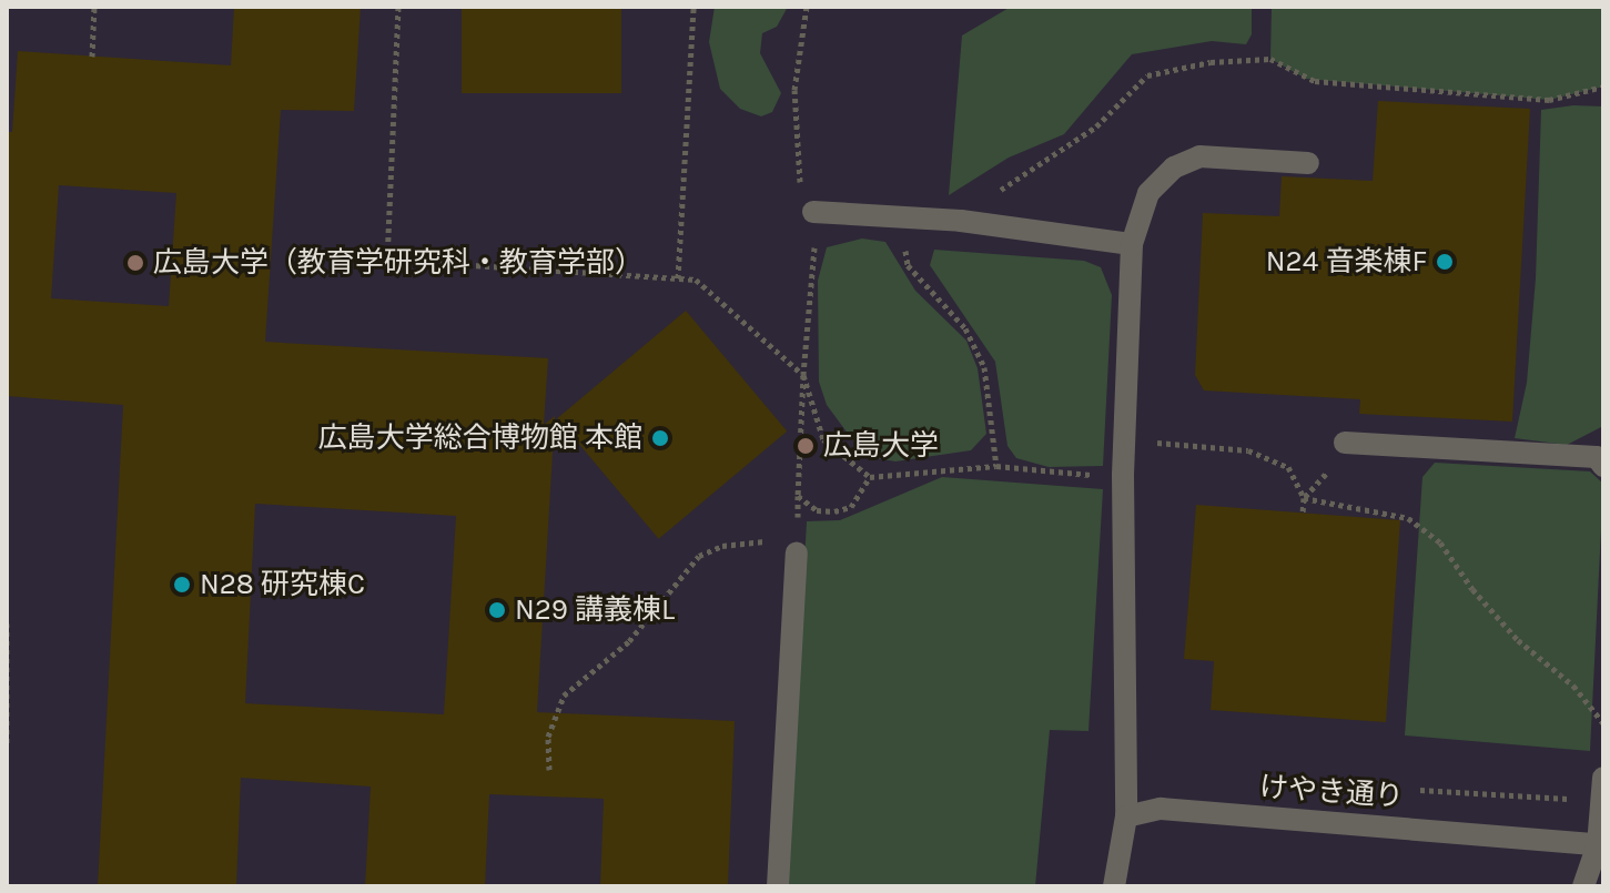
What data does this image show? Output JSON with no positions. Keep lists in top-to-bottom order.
{
  "streets": {
    "lane": ["けやき通り"]
  },
  "places": [
    "N24 音楽棟F",
    "広島大学（教育学研究科・教育学部）",
    "広島大学総合博物館 本館",
    "広島大学",
    "N28 研究棟C",
    "N29 講義棟L"
  ]
}
